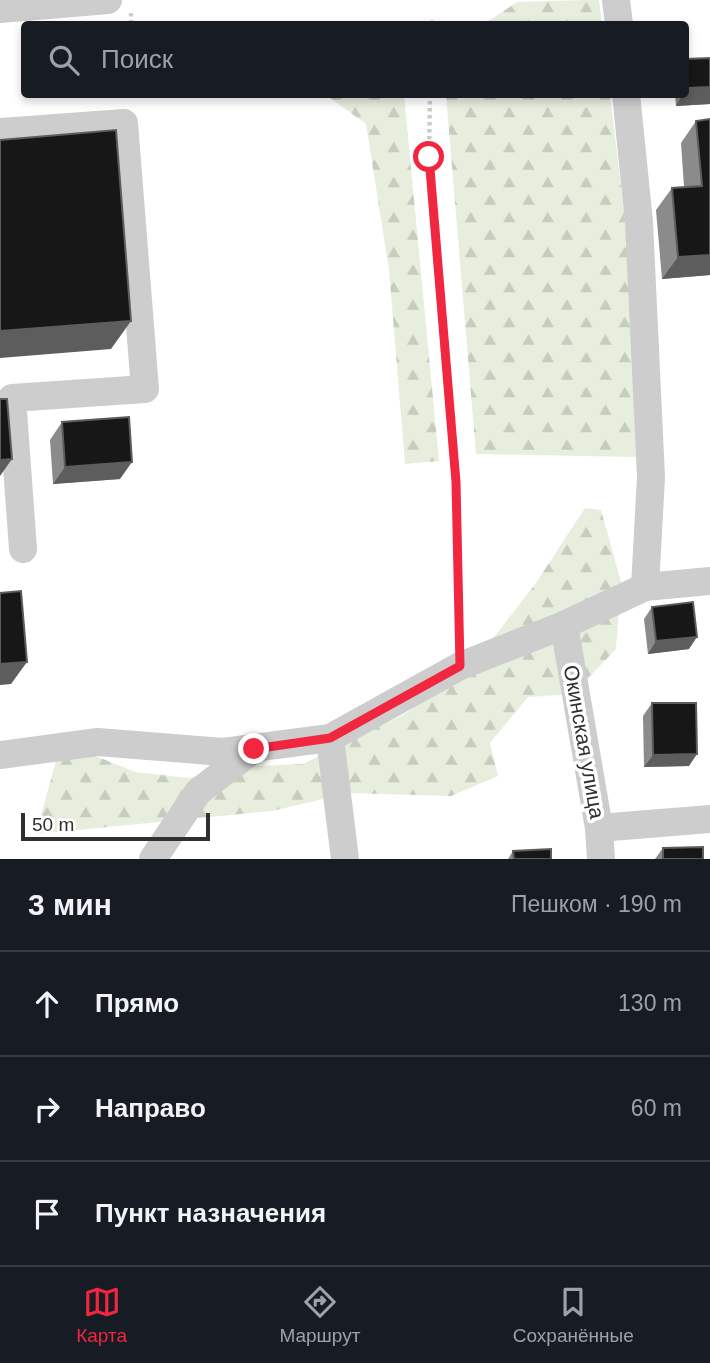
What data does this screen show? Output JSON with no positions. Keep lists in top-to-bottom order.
{
  "streets": {
    "street": ["Окинская улица"]
  },
  "scale_bar": "50 m",
  "page": {
    "search": "Поиск",
    "scale": "50 m",
    "heading": ["3 мин", "Пешком · 190 m"],
    "list": [
      ["Прямо", "130 m"],
      ["Направо", "60 m"],
      "Пункт назначения"
    ],
    "nav": ["Карта", "Маршрут", "Сохранённые"]
  }
}
